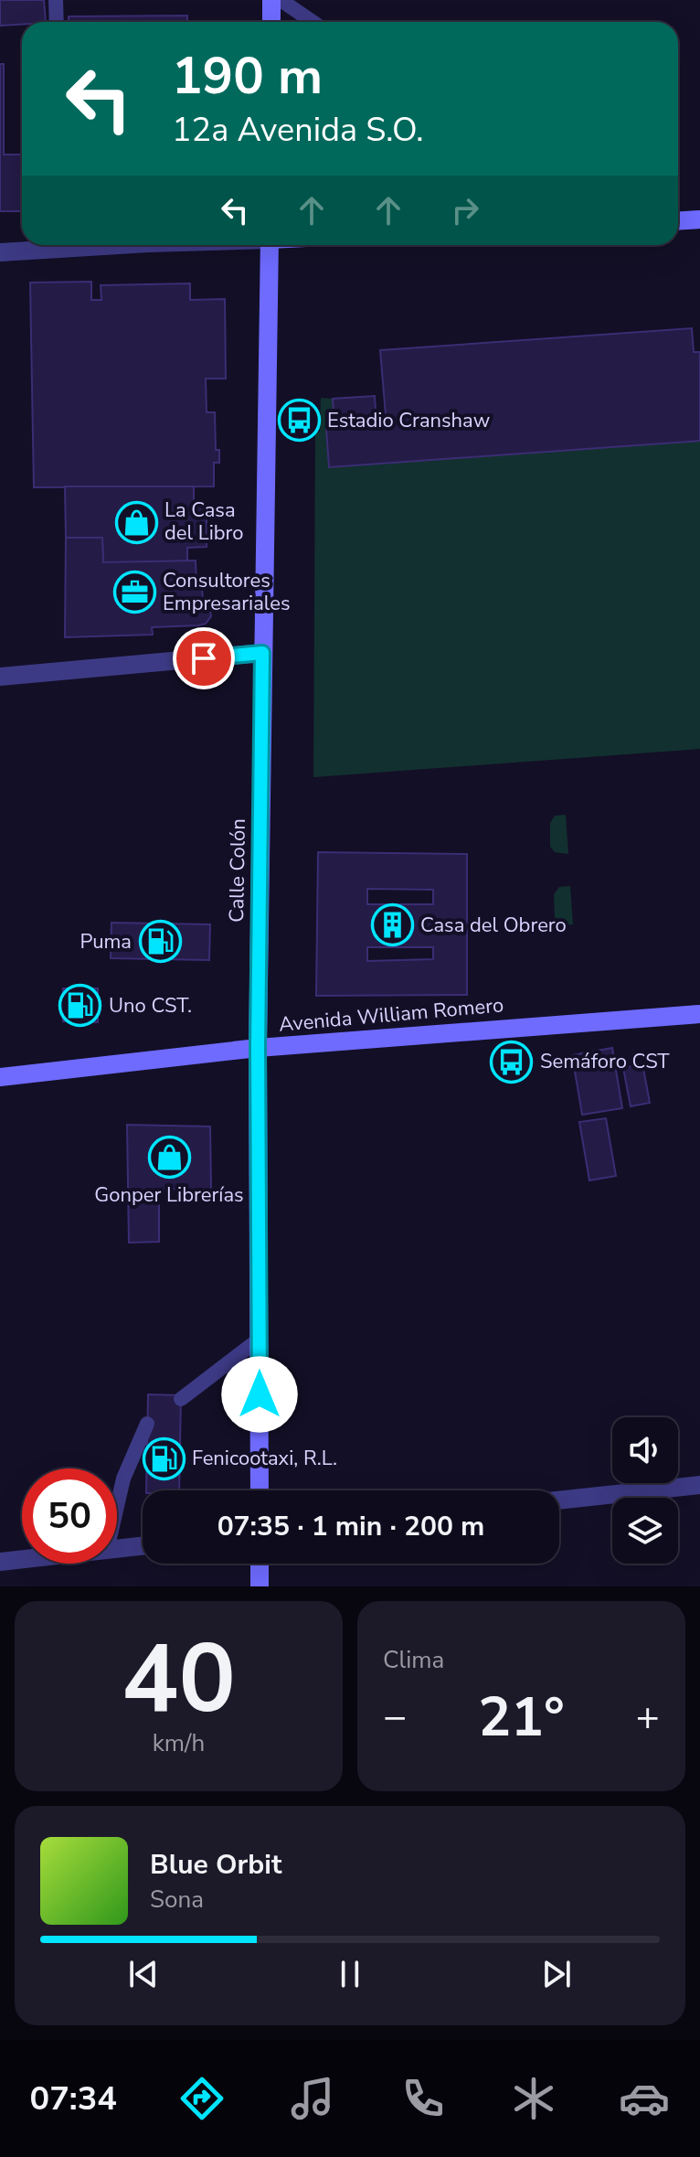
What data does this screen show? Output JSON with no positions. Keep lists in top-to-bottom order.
{
  "streets": {
    "main road": ["Calle Colón", "Avenida William Romero"]
  },
  "crossings": [
    ["Calle Colón", "Avenida William Romero"]
  ],
  "places": {
    "bus stop": ["Estadio Cranshaw", "Semáforo CST"],
    "shop": ["La Casa del Libro", "Gonper Librerías"],
    "office": ["Consultores Empresariales"],
    "building": ["Casa del Obrero"],
    "fuel station": ["Puma", "Uno CST.", "Fenicootaxi, R.L."]
  },
  "page": {
    "turn": ["190 m", "12a Avenida S.O."],
    "limit": "50",
    "trip": "07:35 · 1 min · 200 m",
    "tile": [
      ["40", "km/h"],
      "Clima"
    ],
    "heat": ["−", "21°", "+"],
    "song": ["Blue Orbit", "Sona"],
    "tabs": "07:34"
  }
}
